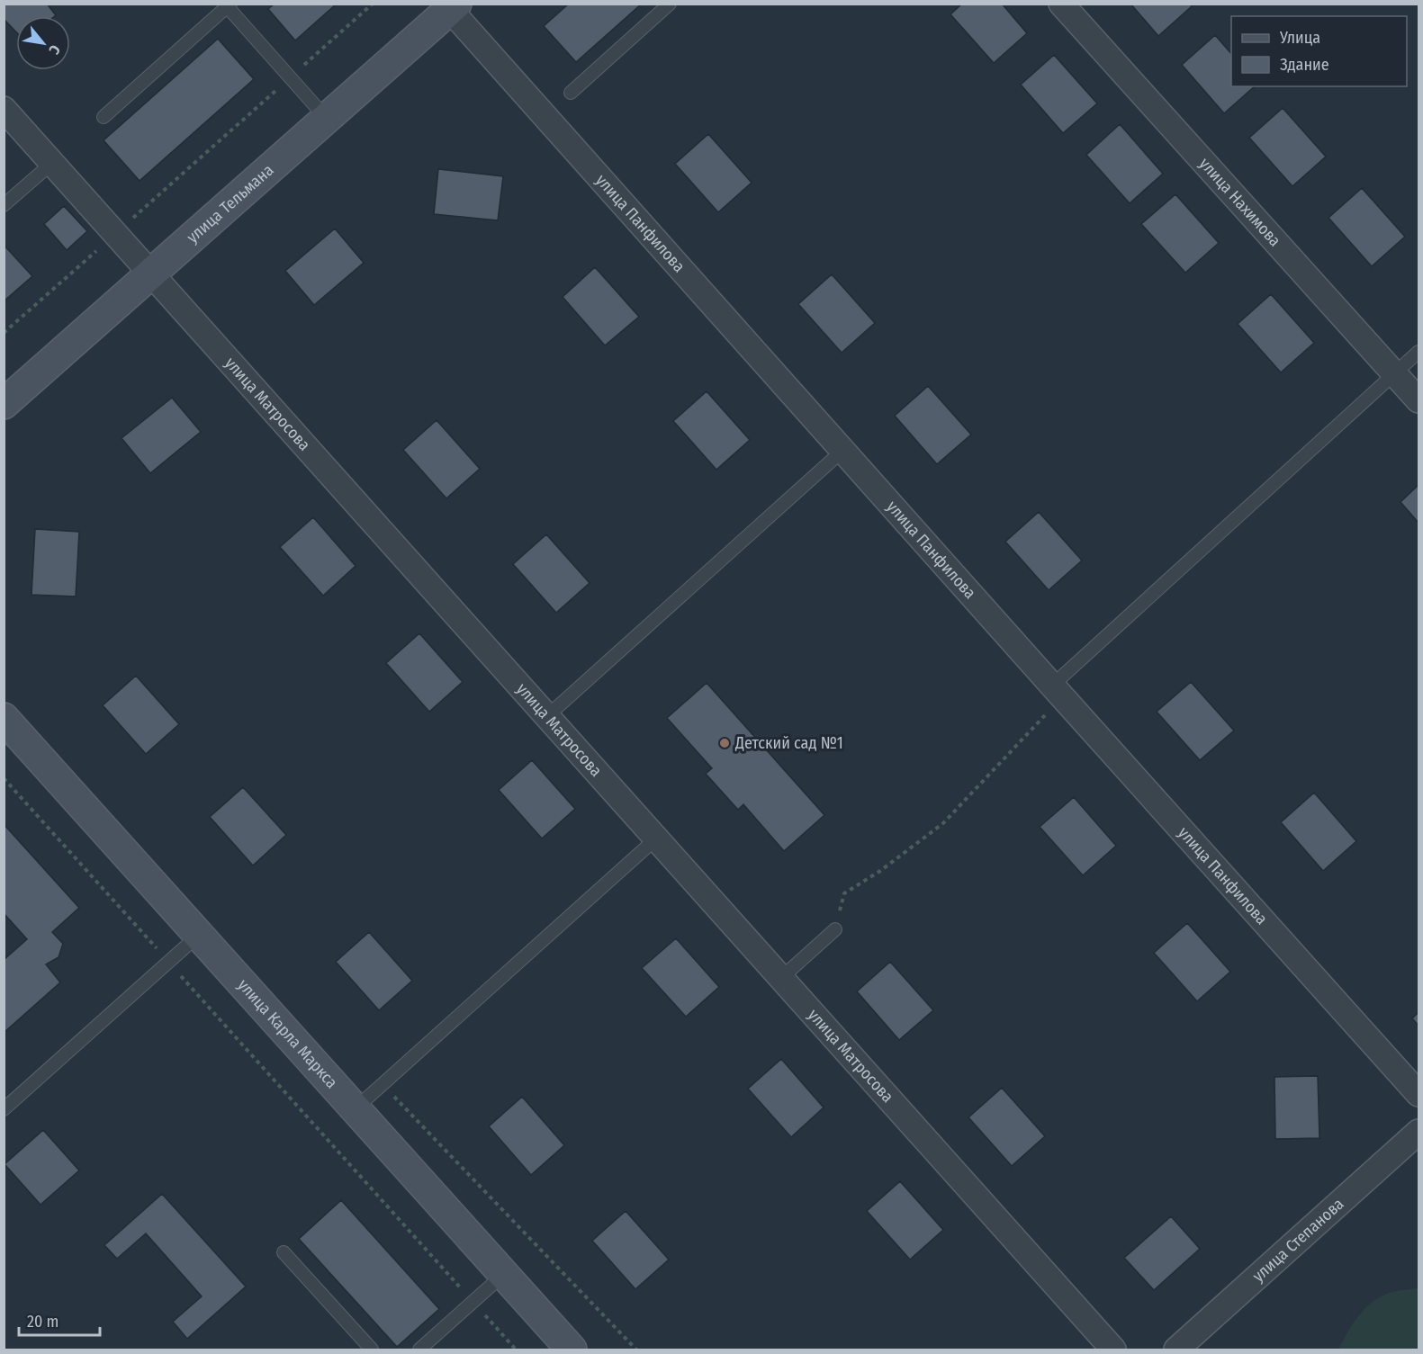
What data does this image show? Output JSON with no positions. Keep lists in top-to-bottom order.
{
  "streets": {
    "main road": ["улица Тельмана", "улица Карла Маркса"],
    "street": [
      "улица Нахимова",
      "улица Панфилова",
      "улица Матросова",
      "улица Степанова"
    ]
  },
  "crossings": [
    ["улица Тельмана", "улица Панфилова"],
    ["улица Тельмана", "улица Матросова"]
  ],
  "places": ["Детский сад №1"],
  "legend": ["Улица", "Здание"],
  "scale_bar": "20 m",
  "north": "bottom right"
}
